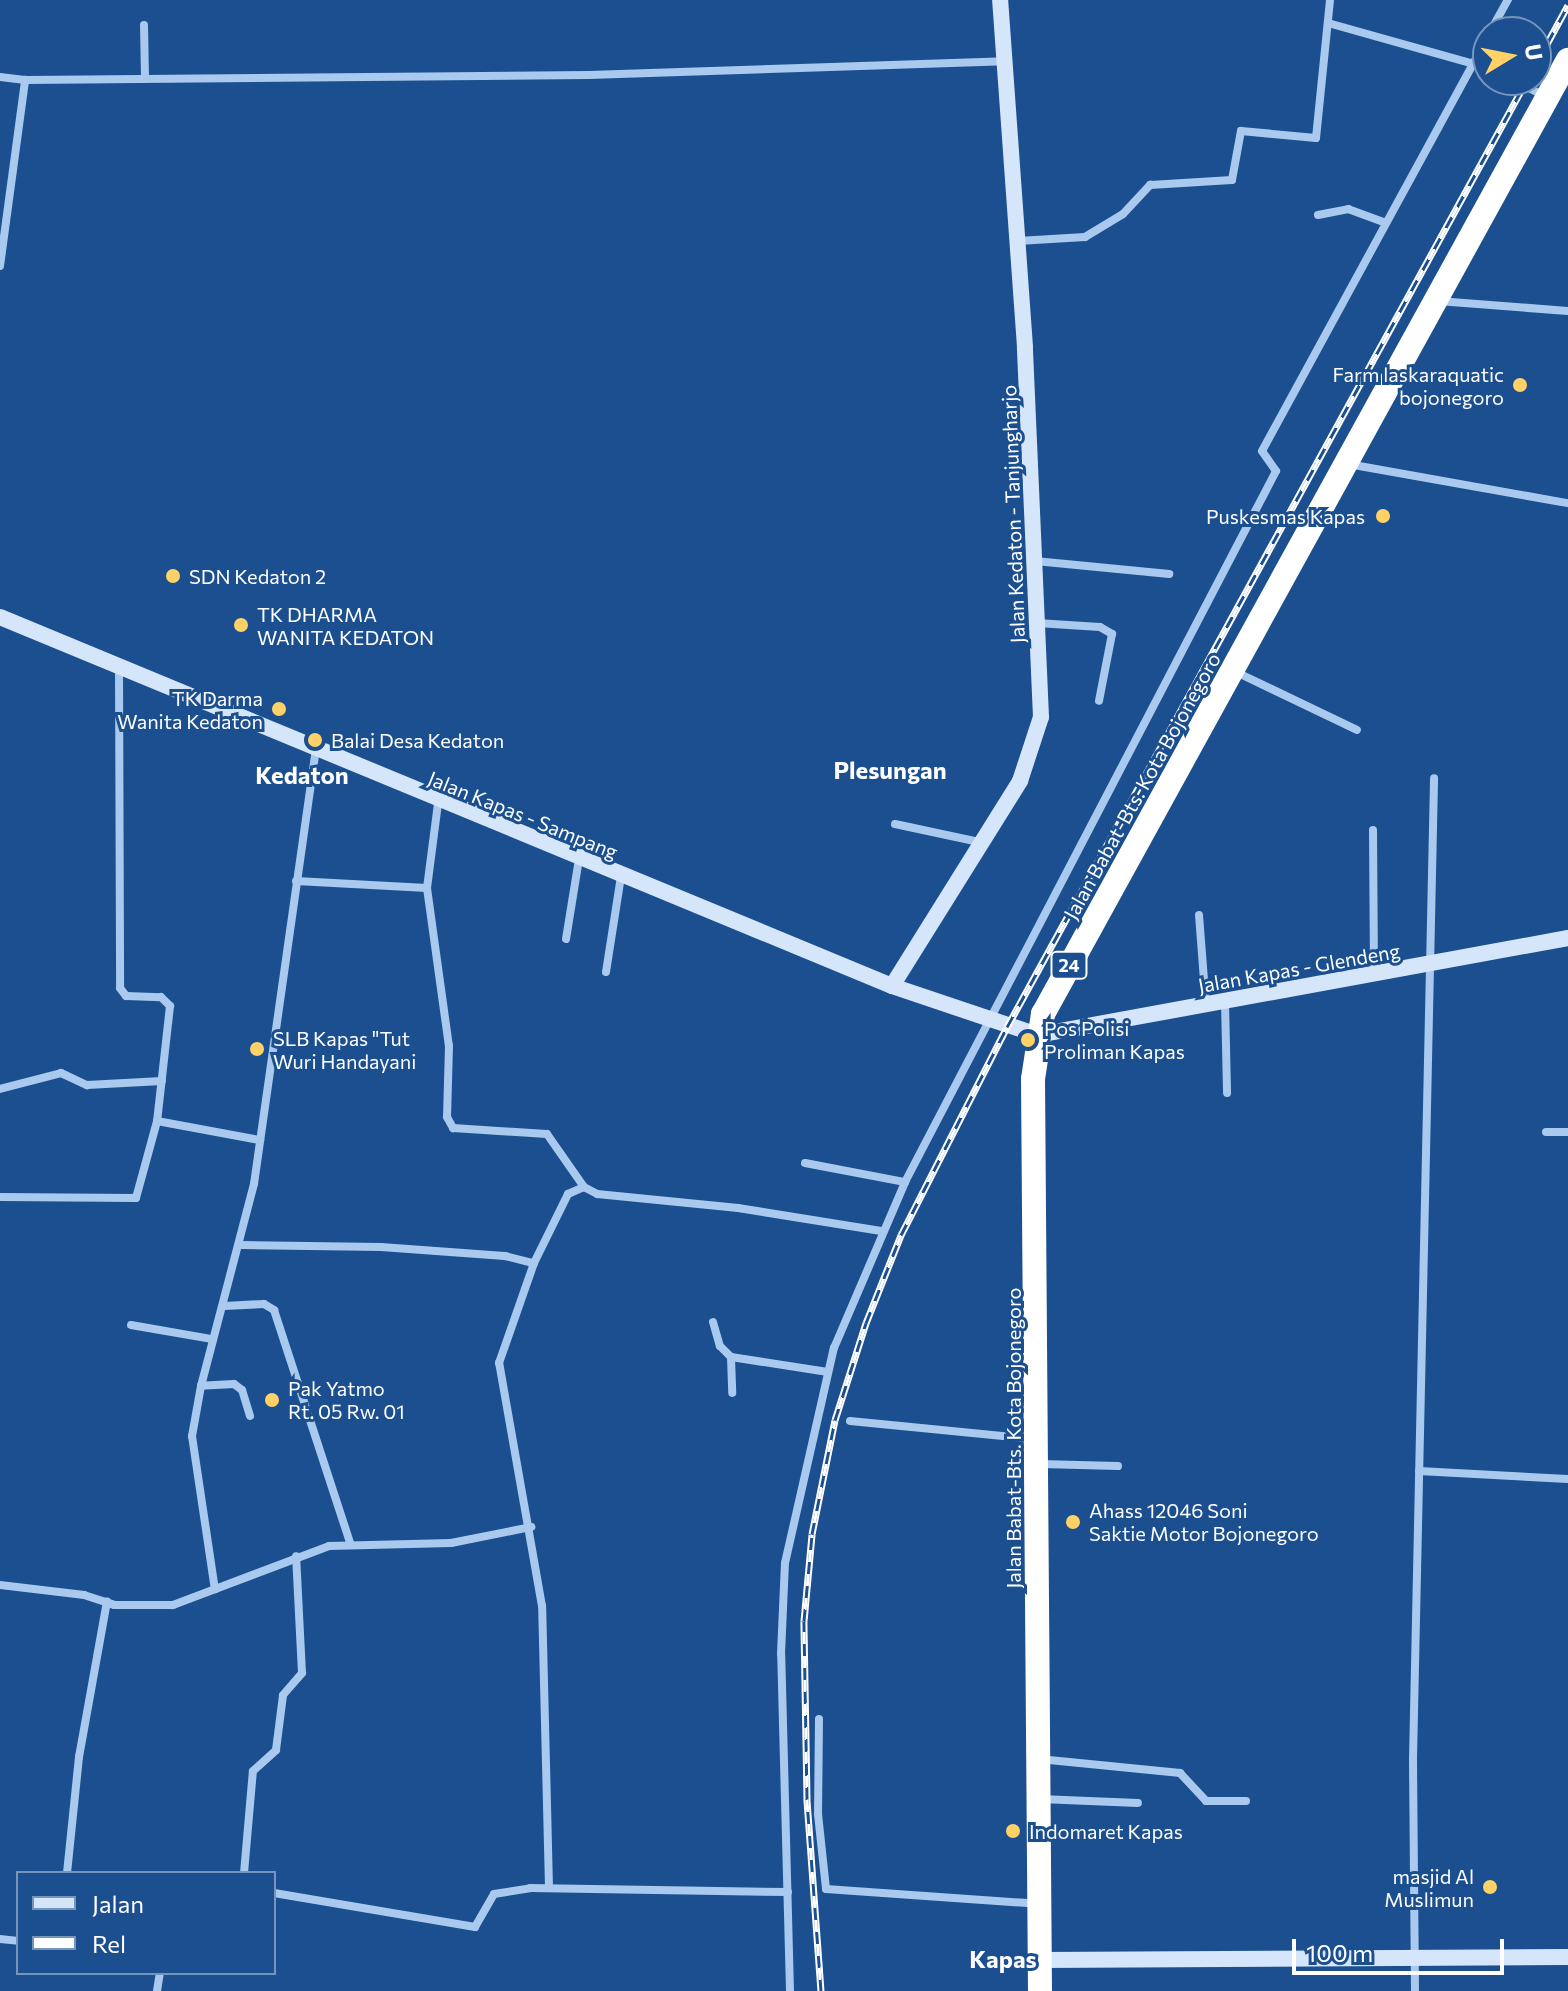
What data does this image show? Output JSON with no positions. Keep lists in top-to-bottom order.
{
  "streets": {
    "highway": ["Jalan Babat-Bts. Kota Bojonegoro", "24"],
    "street": ["Jalan Kedaton - Tanjungharjo", "Jalan Kapas - Sampang", "Jalan Kapas - Glendeng"]
  },
  "crossings": [
    ["Jalan Kedaton - Tanjungharjo", "Jalan Kapas - Sampang"],
    ["Jalan Babat-Bts. Kota Bojonegoro", "Jalan Kapas - Sampang"],
    ["Jalan Babat-Bts. Kota Bojonegoro", "Jalan Kapas - Glendeng"],
    ["Jalan Kapas - Sampang", "Jalan Kapas - Glendeng"]
  ],
  "districts": ["Plesungan", "Kedaton", "Kapas"],
  "places": [
    "Farm laskaraquatic bojonegoro",
    "Puskesmas Kapas",
    "SDN Kedaton 2",
    "TK DHARMA WANITA KEDATON",
    "TK Darma Wanita Kedaton",
    "Balai Desa Kedaton",
    "Pos Polisi Proliman Kapas",
    "SLB Kapas \"Tut Wuri Handayani",
    "Pak Yatmo Rt. 05 Rw. 01",
    "Ahass 12046 Soni Saktie Motor Bojonegoro",
    "Indomaret Kapas",
    "masjid Al Muslimun"
  ],
  "legend": ["Jalan", "Rel"],
  "scale_bar": "100 m",
  "north": "right"
}
